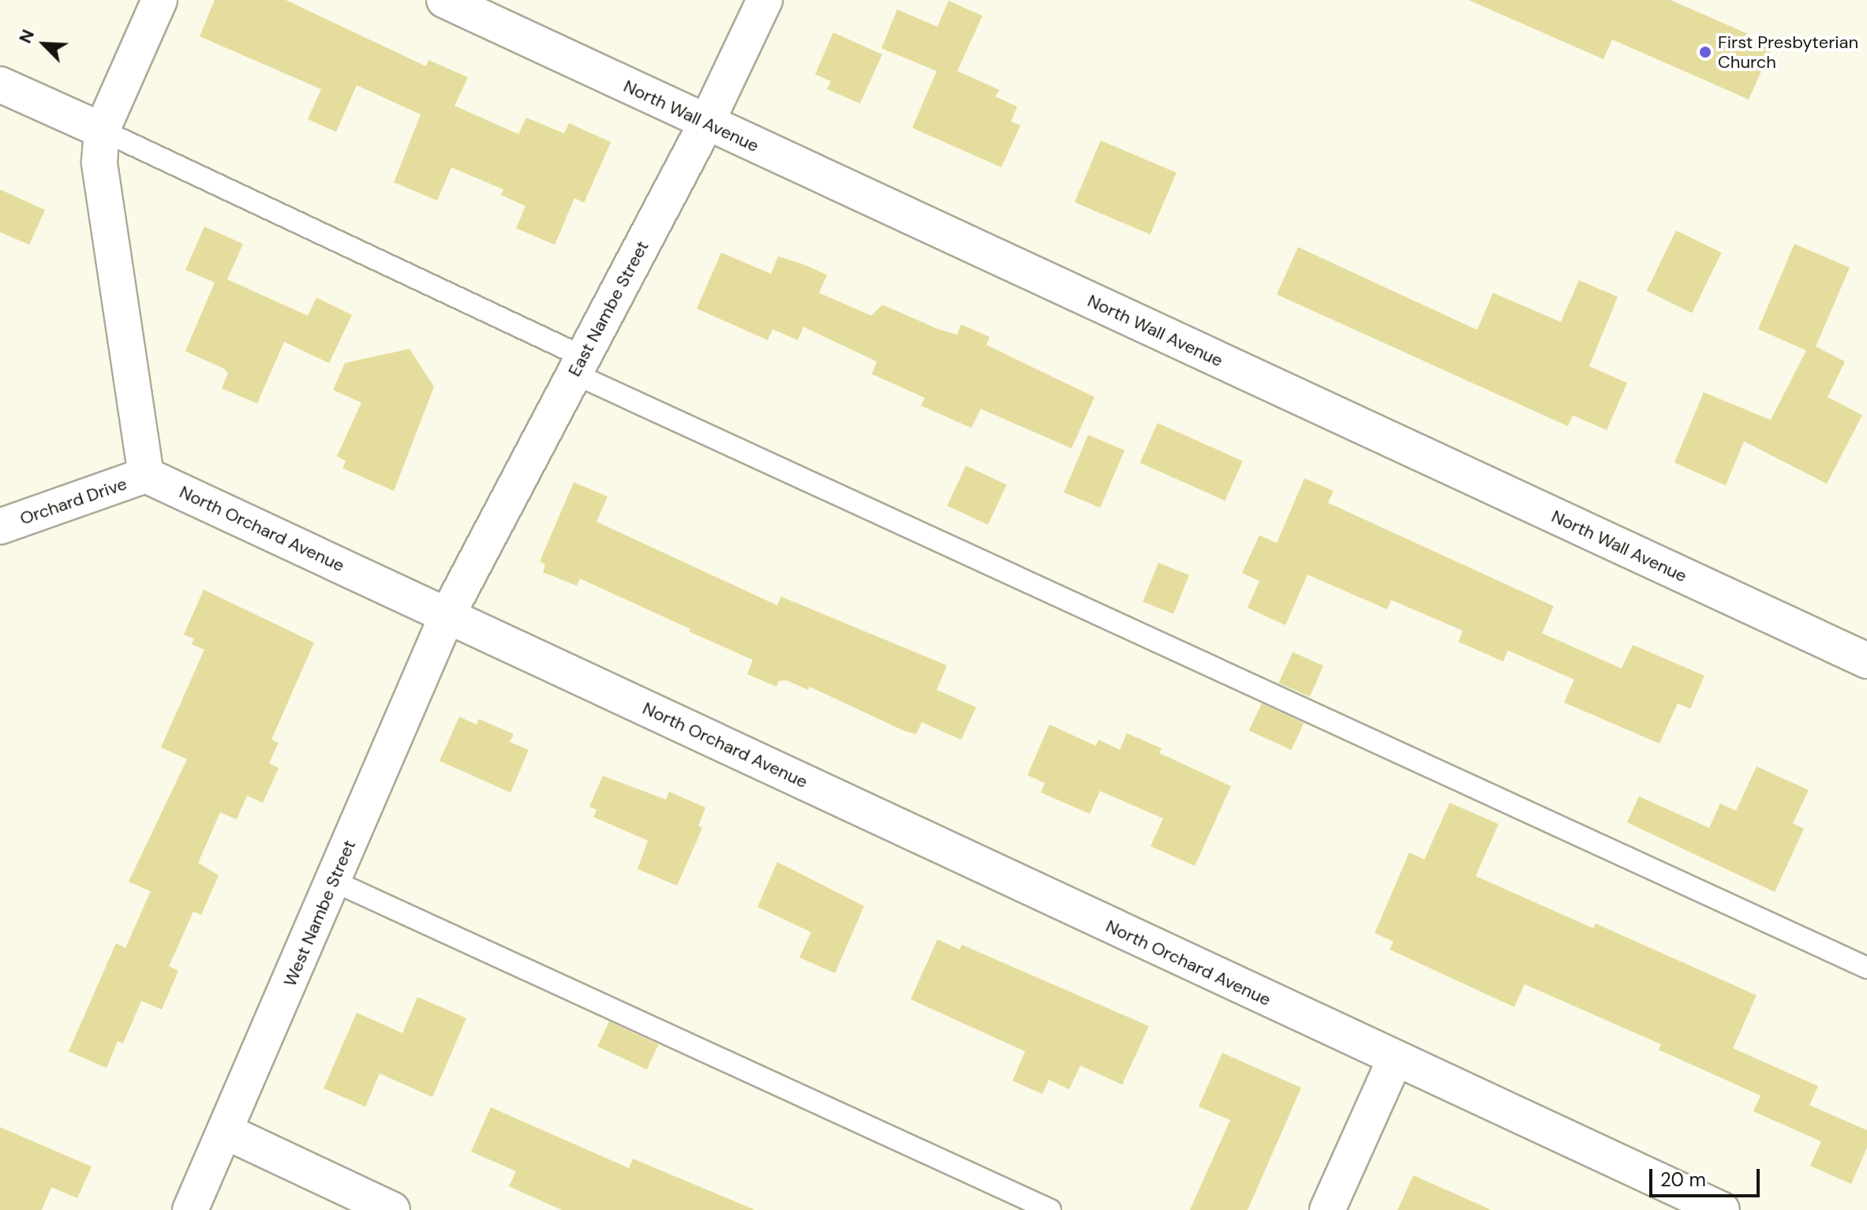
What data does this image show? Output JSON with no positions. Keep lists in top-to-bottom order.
{
  "streets": {
    "street": [
      "North Wall Avenue",
      "East Nambe Street",
      "Orchard Drive",
      "North Orchard Avenue",
      "West Nambe Street"
    ]
  },
  "crossings": [
    ["North Wall Avenue", "East Nambe Street"],
    ["East Nambe Street", "North Orchard Avenue"],
    ["East Nambe Street", "West Nambe Street"],
    ["Orchard Drive", "North Orchard Avenue"],
    ["North Orchard Avenue", "West Nambe Street"]
  ],
  "places": ["First Presbyterian Church"],
  "scale_bar": "20 m",
  "north": "top left"
}
